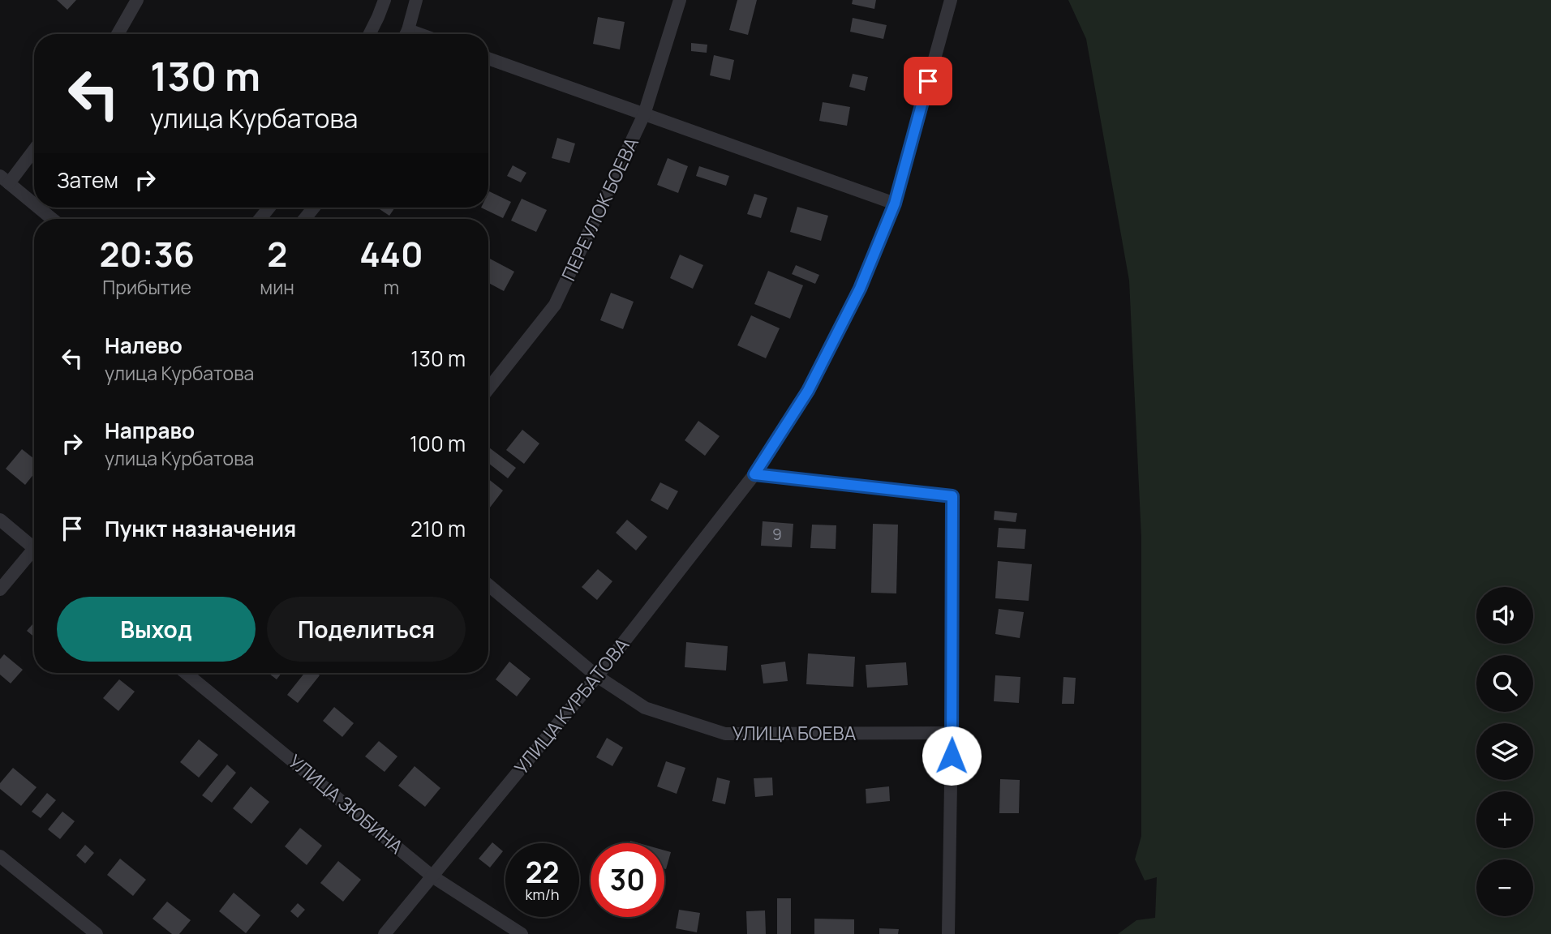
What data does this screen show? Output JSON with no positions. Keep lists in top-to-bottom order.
{
  "streets": {
    "street": [
      "ПЕРЕУЛОК БОЕВА",
      "УЛИЦА КУРБАТОВА",
      "УЛИЦА БОЕВА",
      "УЛИЦА ЗЮБИНА"
    ]
  },
  "crossings": [
    ["УЛИЦА КУРБАТОВА", "УЛИЦА БОЕВА"],
    ["УЛИЦА КУРБАТОВА", "УЛИЦА ЗЮБИНА"]
  ],
  "house_numbers": ["9"],
  "page": {
    "turn": ["130 m", "улица Курбатова"],
    "then": "Затем",
    "eta": [
      "20:36",
      "Прибытие",
      "2",
      "мин",
      "440",
      "m"
    ],
    "list": [
      {
        "name": "Налево",
        "note": "улица Курбатова",
        "value": "130 m"
      },
      {
        "name": "Направо",
        "note": "улица Курбатова",
        "value": "100 m"
      },
      {
        "name": "Пункт назначения",
        "value": "210 m"
      }
    ],
    "buttons": ["Выход", "Поделиться"],
    "map_buttons": ["+", "−"],
    "speed": "22 km/h",
    "limit": "30"
  }
}
